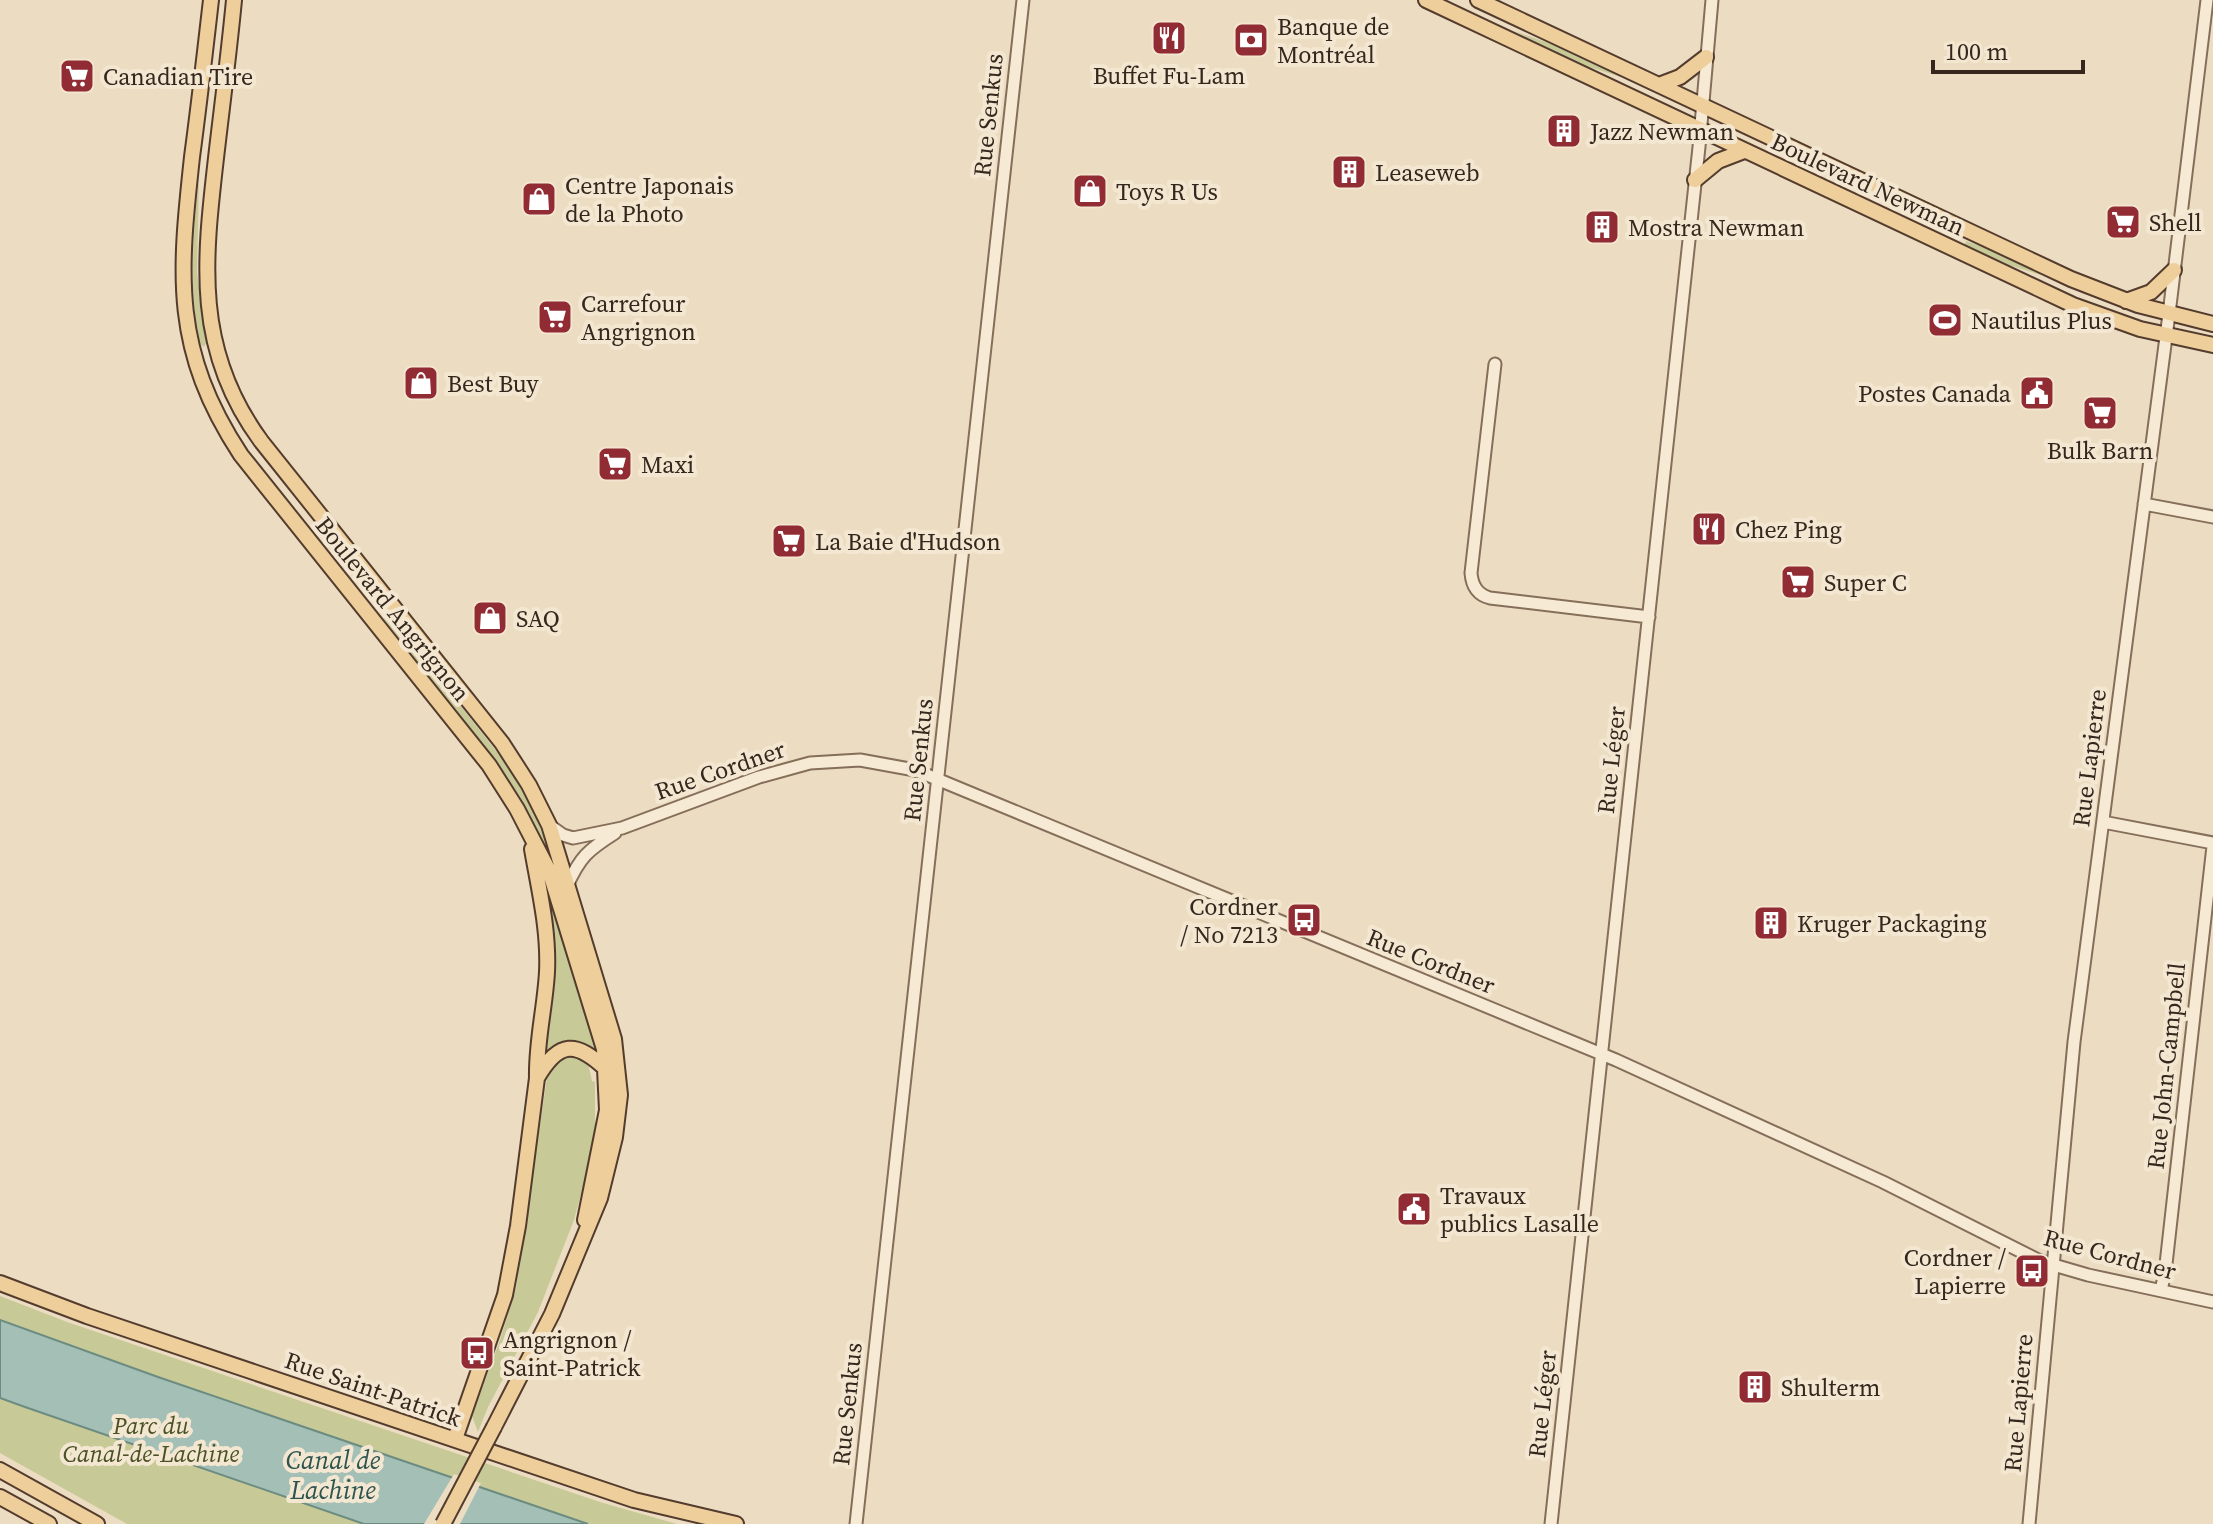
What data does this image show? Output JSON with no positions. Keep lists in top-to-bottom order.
{
  "streets": {
    "main road": ["Boulevard Newman", "Boulevard Angrignon", "Rue Saint-Patrick"],
    "street": [
      "Rue Senkus",
      "Rue Lapierre",
      "Rue Léger",
      "Rue Cordner",
      "Rue John-Campbell"
    ]
  },
  "crossings": [
    ["Rue Senkus", "Rue Cordner"],
    ["Boulevard Newman", "Rue Lapierre"],
    ["Boulevard Newman", "Rue Léger"],
    ["Rue Lapierre", "Rue Cordner"],
    ["Rue Léger", "Rue Cordner"],
    ["Rue Cordner", "Rue John-Campbell"]
  ],
  "water": ["Canal de Lachine"],
  "parks": ["Parc du Canal-de-Lachine"],
  "places": {
    "restaurant": ["Buffet Fu-Lam", "Chez Ping"],
    "bank": ["Banque de Montréal"],
    "supermarket": [
      "Canadian Tire",
      "Shell",
      "Carrefour Angrignon",
      "Bulk Barn",
      "Maxi",
      "La Baie d'Hudson",
      "Super C"
    ],
    "building": [
      "Jazz Newman",
      "Leaseweb",
      "Mostra Newman",
      "Kruger Packaging",
      "Shulterm"
    ],
    "shop": [
      "Toys R Us",
      "Centre Japonais de la Photo",
      "Best Buy",
      "SAQ"
    ],
    "sports": ["Nautilus Plus"],
    "public building": ["Postes Canada", "Travaux publics Lasalle"],
    "bus stop": ["Cordner / No 7213", "Cordner / Lapierre", "Angrignon / Saint-Patrick"]
  },
  "scale_bar": "100 m"
}
